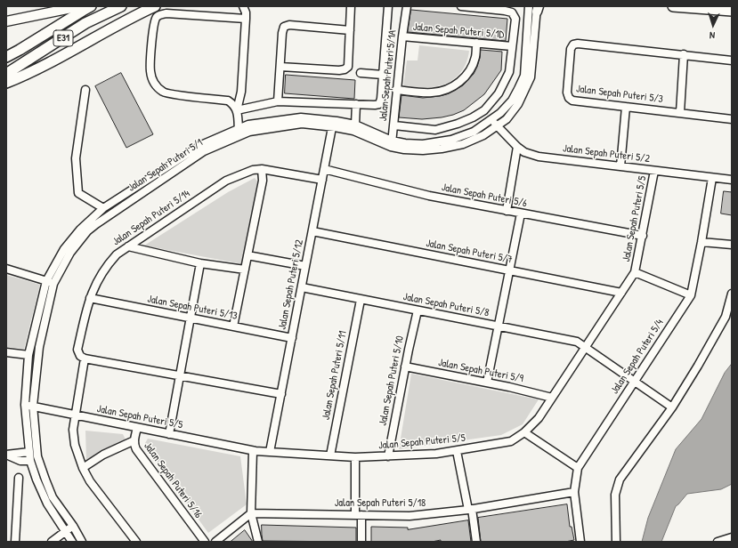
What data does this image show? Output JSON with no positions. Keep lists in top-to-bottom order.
{
  "streets": {
    "highway": ["E31"],
    "street": [
      "Jalan Sepah Puteri 5/1D",
      "Jalan Sepah Puteri 5/1A",
      "Jalan Sepah Puteri 5/3",
      "Jalan Sepah Puteri 5/2",
      "Jalan Sepah Puteri 5/1",
      "Jalan Sepah Puteri 5/6",
      "Jalan Sepah Puteri 5/14",
      "Jalan Sepah Puteri 5/5",
      "Jalan Sepah Puteri 5/7",
      "Jalan Sepah Puteri 5/12",
      "Jalan Sepah Puteri 5/8",
      "Jalan Sepah Puteri 5/13",
      "Jalan Sepah Puteri 5/4",
      "Jalan Sepah Puteri 5/9",
      "Jalan Sepah Puteri 5/11",
      "Jalan Sepah Puteri 5/10",
      "Jalan Sepah Puteri 5/16",
      "Jalan Sepah Puteri 5/18"
    ]
  },
  "crossings": [
    ["Jalan Sepah Puteri 5/1D", "Jalan Sepah Puteri 5/1A"],
    ["Jalan Sepah Puteri 5/1A", "Jalan Sepah Puteri 5/1"],
    ["Jalan Sepah Puteri 5/2", "Jalan Sepah Puteri 5/1"],
    ["Jalan Sepah Puteri 5/2", "Jalan Sepah Puteri 5/5"],
    ["Jalan Sepah Puteri 5/2", "Jalan Sepah Puteri 5/4"],
    ["Jalan Sepah Puteri 5/1", "Jalan Sepah Puteri 5/5"],
    ["Jalan Sepah Puteri 5/1", "Jalan Sepah Puteri 5/12"],
    ["Jalan Sepah Puteri 5/6", "Jalan Sepah Puteri 5/5"],
    ["Jalan Sepah Puteri 5/6", "Jalan Sepah Puteri 5/12"],
    ["Jalan Sepah Puteri 5/14", "Jalan Sepah Puteri 5/13"],
    ["Jalan Sepah Puteri 5/5", "Jalan Sepah Puteri 5/7"],
    ["Jalan Sepah Puteri 5/5", "Jalan Sepah Puteri 5/12"],
    ["Jalan Sepah Puteri 5/5", "Jalan Sepah Puteri 5/8"],
    ["Jalan Sepah Puteri 5/5", "Jalan Sepah Puteri 5/9"],
    ["Jalan Sepah Puteri 5/5", "Jalan Sepah Puteri 5/11"],
    ["Jalan Sepah Puteri 5/5", "Jalan Sepah Puteri 5/10"],
    ["Jalan Sepah Puteri 5/5", "Jalan Sepah Puteri 5/16"],
    ["Jalan Sepah Puteri 5/7", "Jalan Sepah Puteri 5/12"],
    ["Jalan Sepah Puteri 5/12", "Jalan Sepah Puteri 5/8"],
    ["Jalan Sepah Puteri 5/12", "Jalan Sepah Puteri 5/13"],
    ["Jalan Sepah Puteri 5/8", "Jalan Sepah Puteri 5/4"],
    ["Jalan Sepah Puteri 5/8", "Jalan Sepah Puteri 5/11"],
    ["Jalan Sepah Puteri 5/8", "Jalan Sepah Puteri 5/10"],
    ["Jalan Sepah Puteri 5/4", "Jalan Sepah Puteri 5/18"],
    ["Jalan Sepah Puteri 5/9", "Jalan Sepah Puteri 5/10"]
  ],
  "north": "bottom"
}
